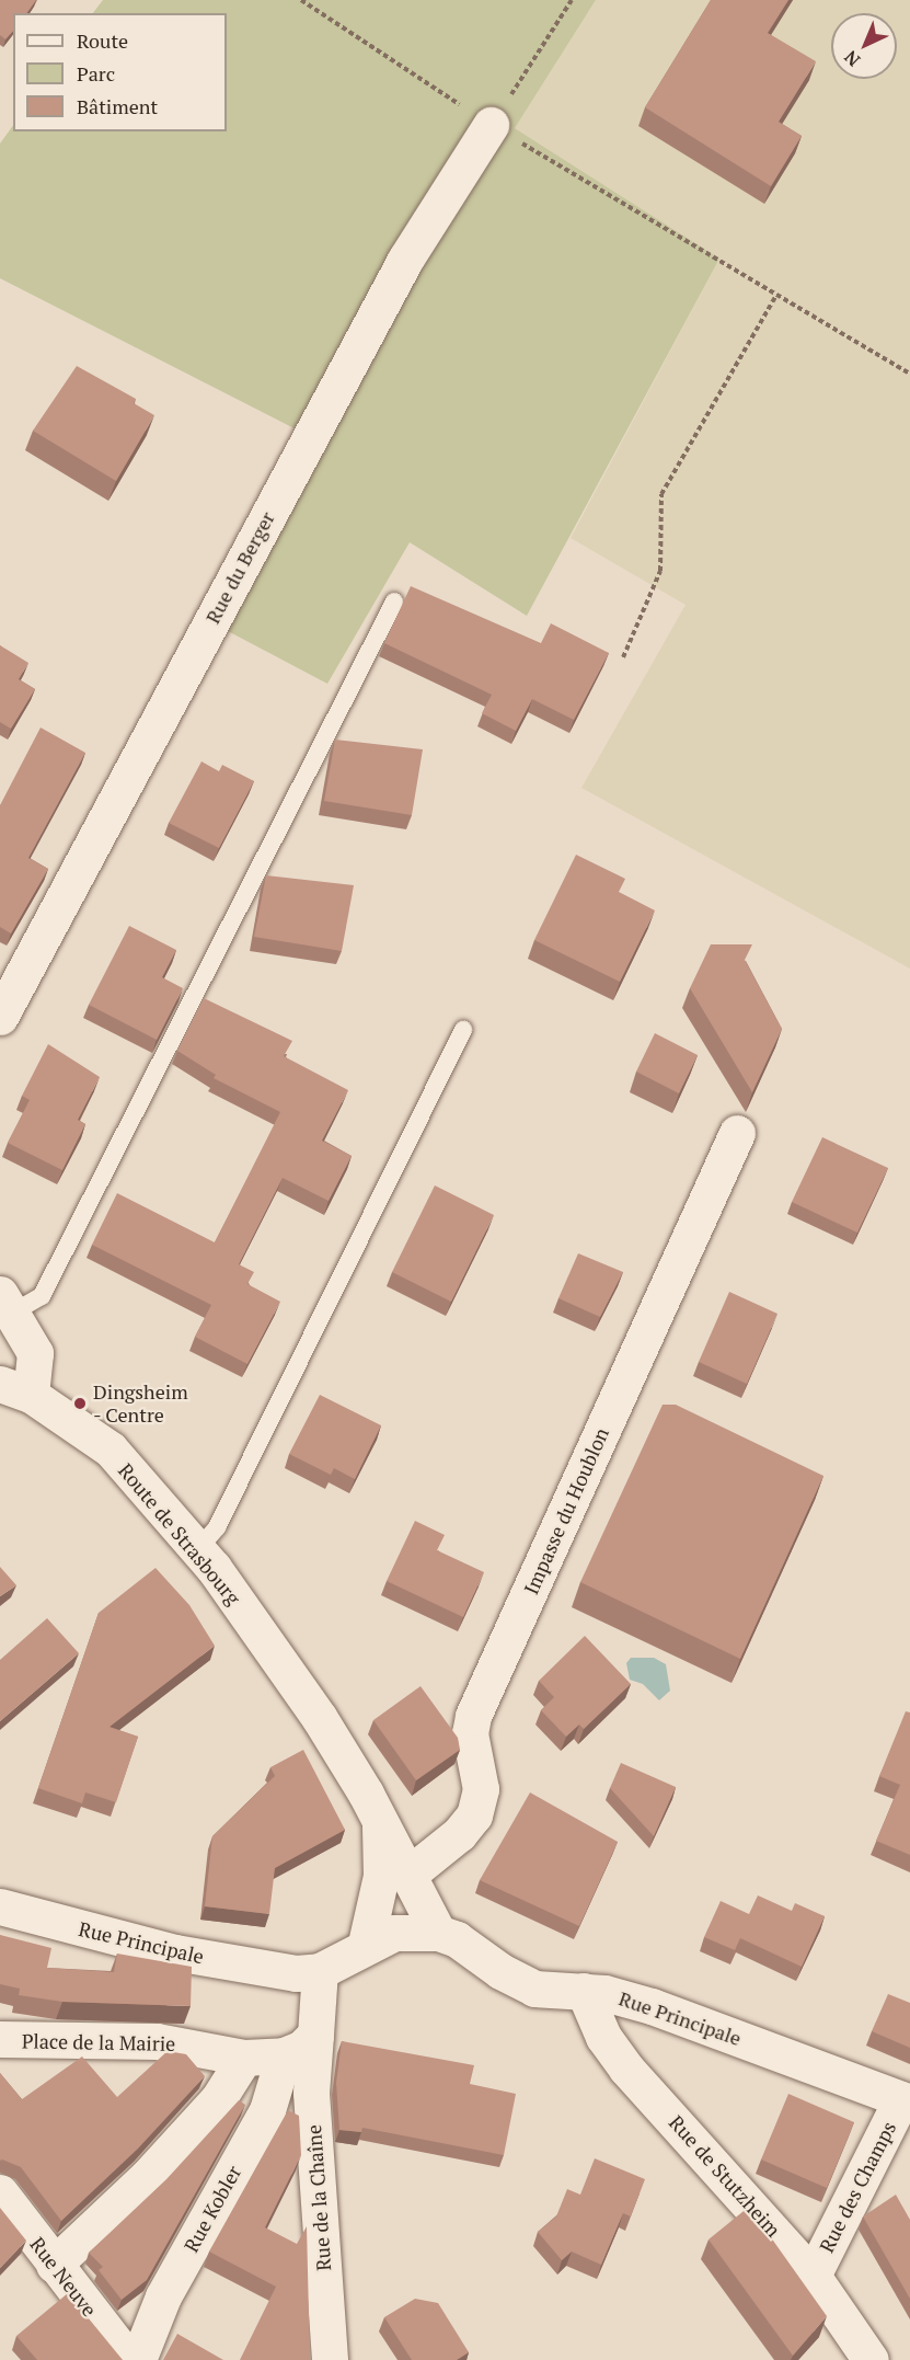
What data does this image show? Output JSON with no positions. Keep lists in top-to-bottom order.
{
  "streets": {
    "street": [
      "Rue du Berger",
      "Impasse du Houblon",
      "Route de Strasbourg",
      "Rue Principale",
      "Place de la Mairie",
      "Rue de Stutzheim",
      "Rue des Champs",
      "Rue de la Chaîne",
      "Rue Kobler",
      "Rue Neuve"
    ]
  },
  "crossings": [
    ["Impasse du Houblon", "Route de Strasbourg"],
    ["Route de Strasbourg", "Rue Principale"],
    ["Rue Principale", "Rue de Stutzheim"],
    ["Rue Principale", "Rue des Champs"],
    ["Rue Principale", "Rue de la Chaîne"],
    ["Place de la Mairie", "Rue Kobler"],
    ["Rue de Stutzheim", "Rue des Champs"]
  ],
  "places": ["Dingsheim - Centre"],
  "legend": ["Route", "Parc", "Bâtiment"],
  "north": "bottom left"
}
